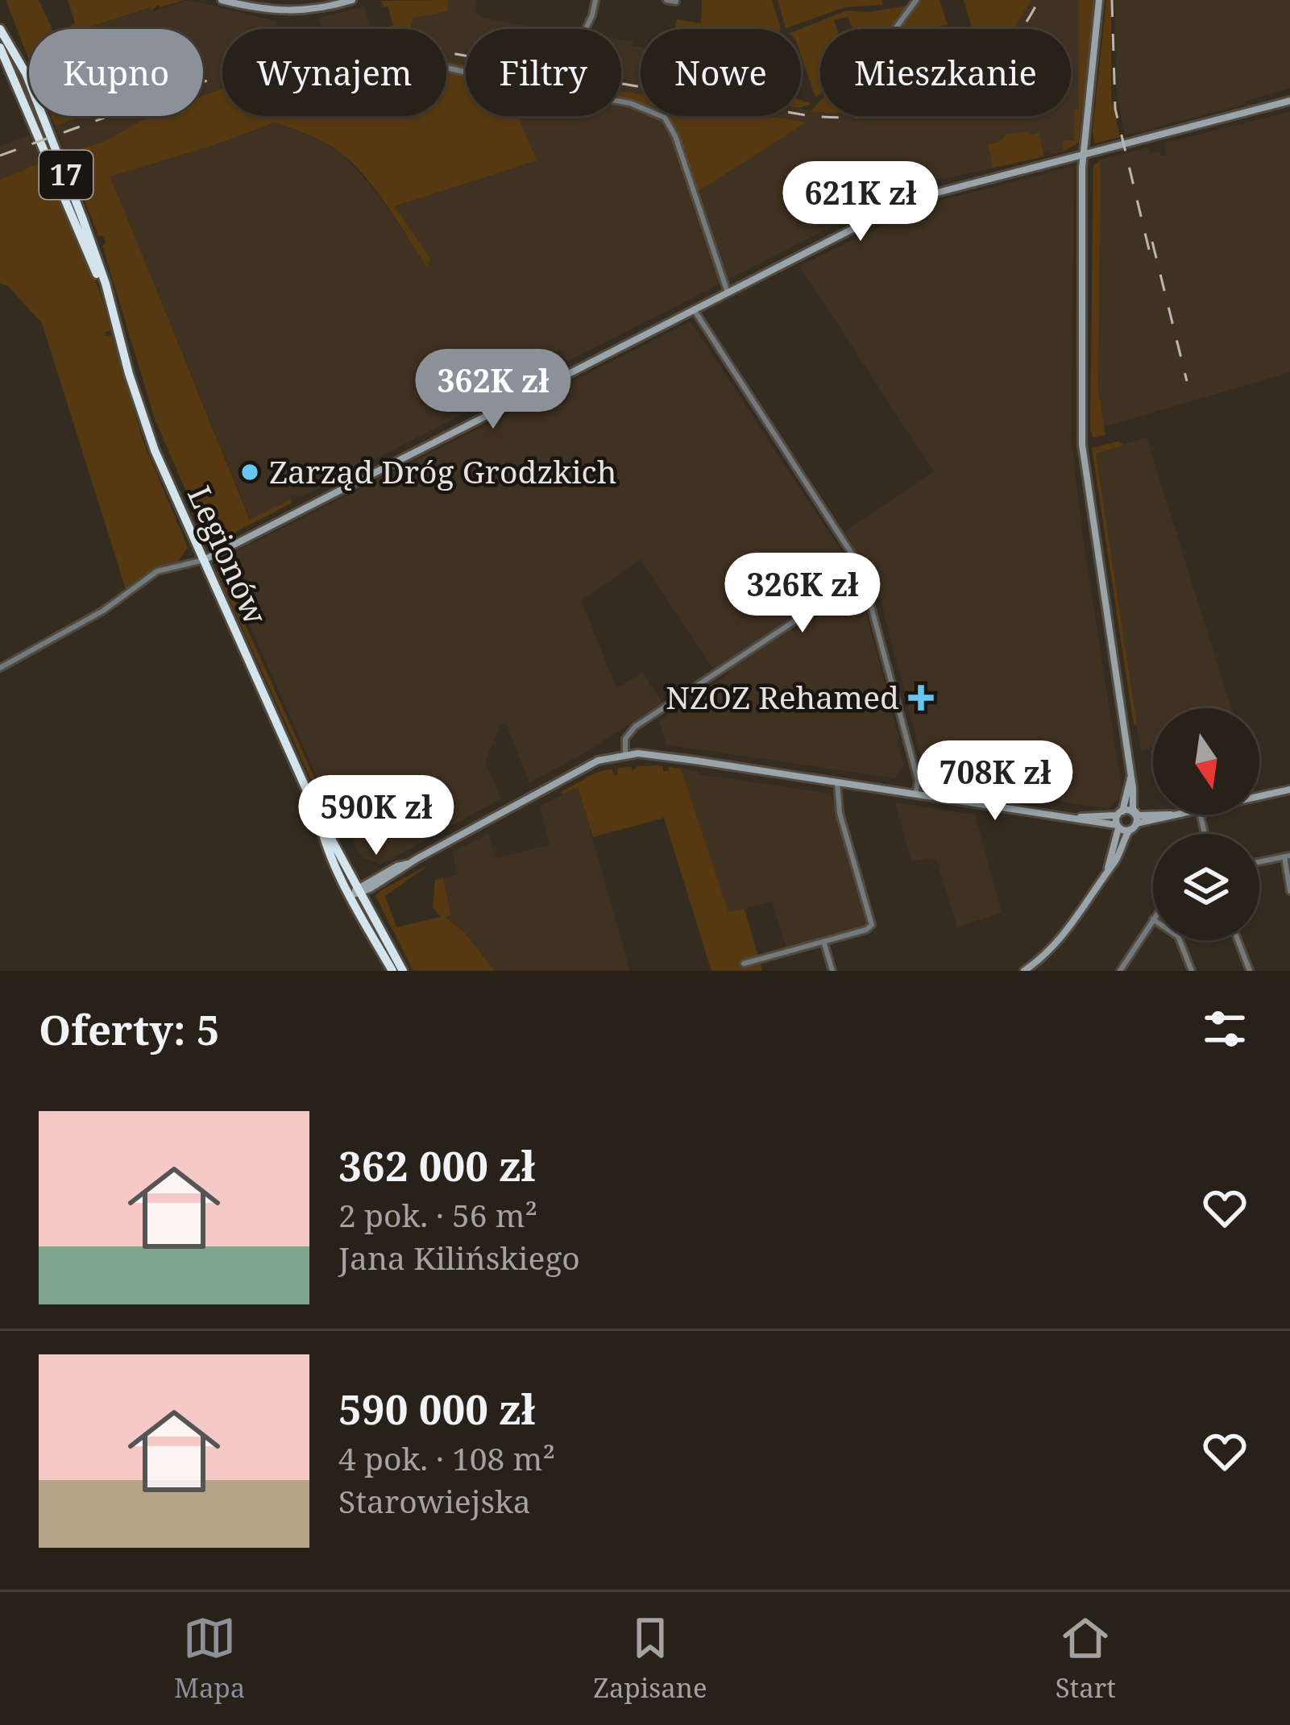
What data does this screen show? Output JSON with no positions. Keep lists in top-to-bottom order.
{
  "streets": {
    "highway": ["17", "Legionów"]
  },
  "places": {
    "other": ["Zarząd Dróg Grodzkich"],
    "health": ["NZOZ Rehamed"]
  },
  "north": "bottom",
  "page": {
    "chip": [
      "Kupno",
      "Wynajem",
      "Filtry",
      "Nowe",
      "Mieszkanie"
    ],
    "price": [
      "621K zł",
      "362K zł",
      "326K zł",
      "708K zł",
      "590K zł"
    ],
    "heading": "Oferty: 5",
    "list": [
      {
        "name": "362 000 zł",
        "note": "2 pok. · 56 m² · Jana Kilińskiego"
      },
      {
        "name": "590 000 zł",
        "note": "4 pok. · 108 m² · Starowiejska"
      }
    ],
    "tabs": ["Mapa", "Zapisane", "Start"]
  }
}
